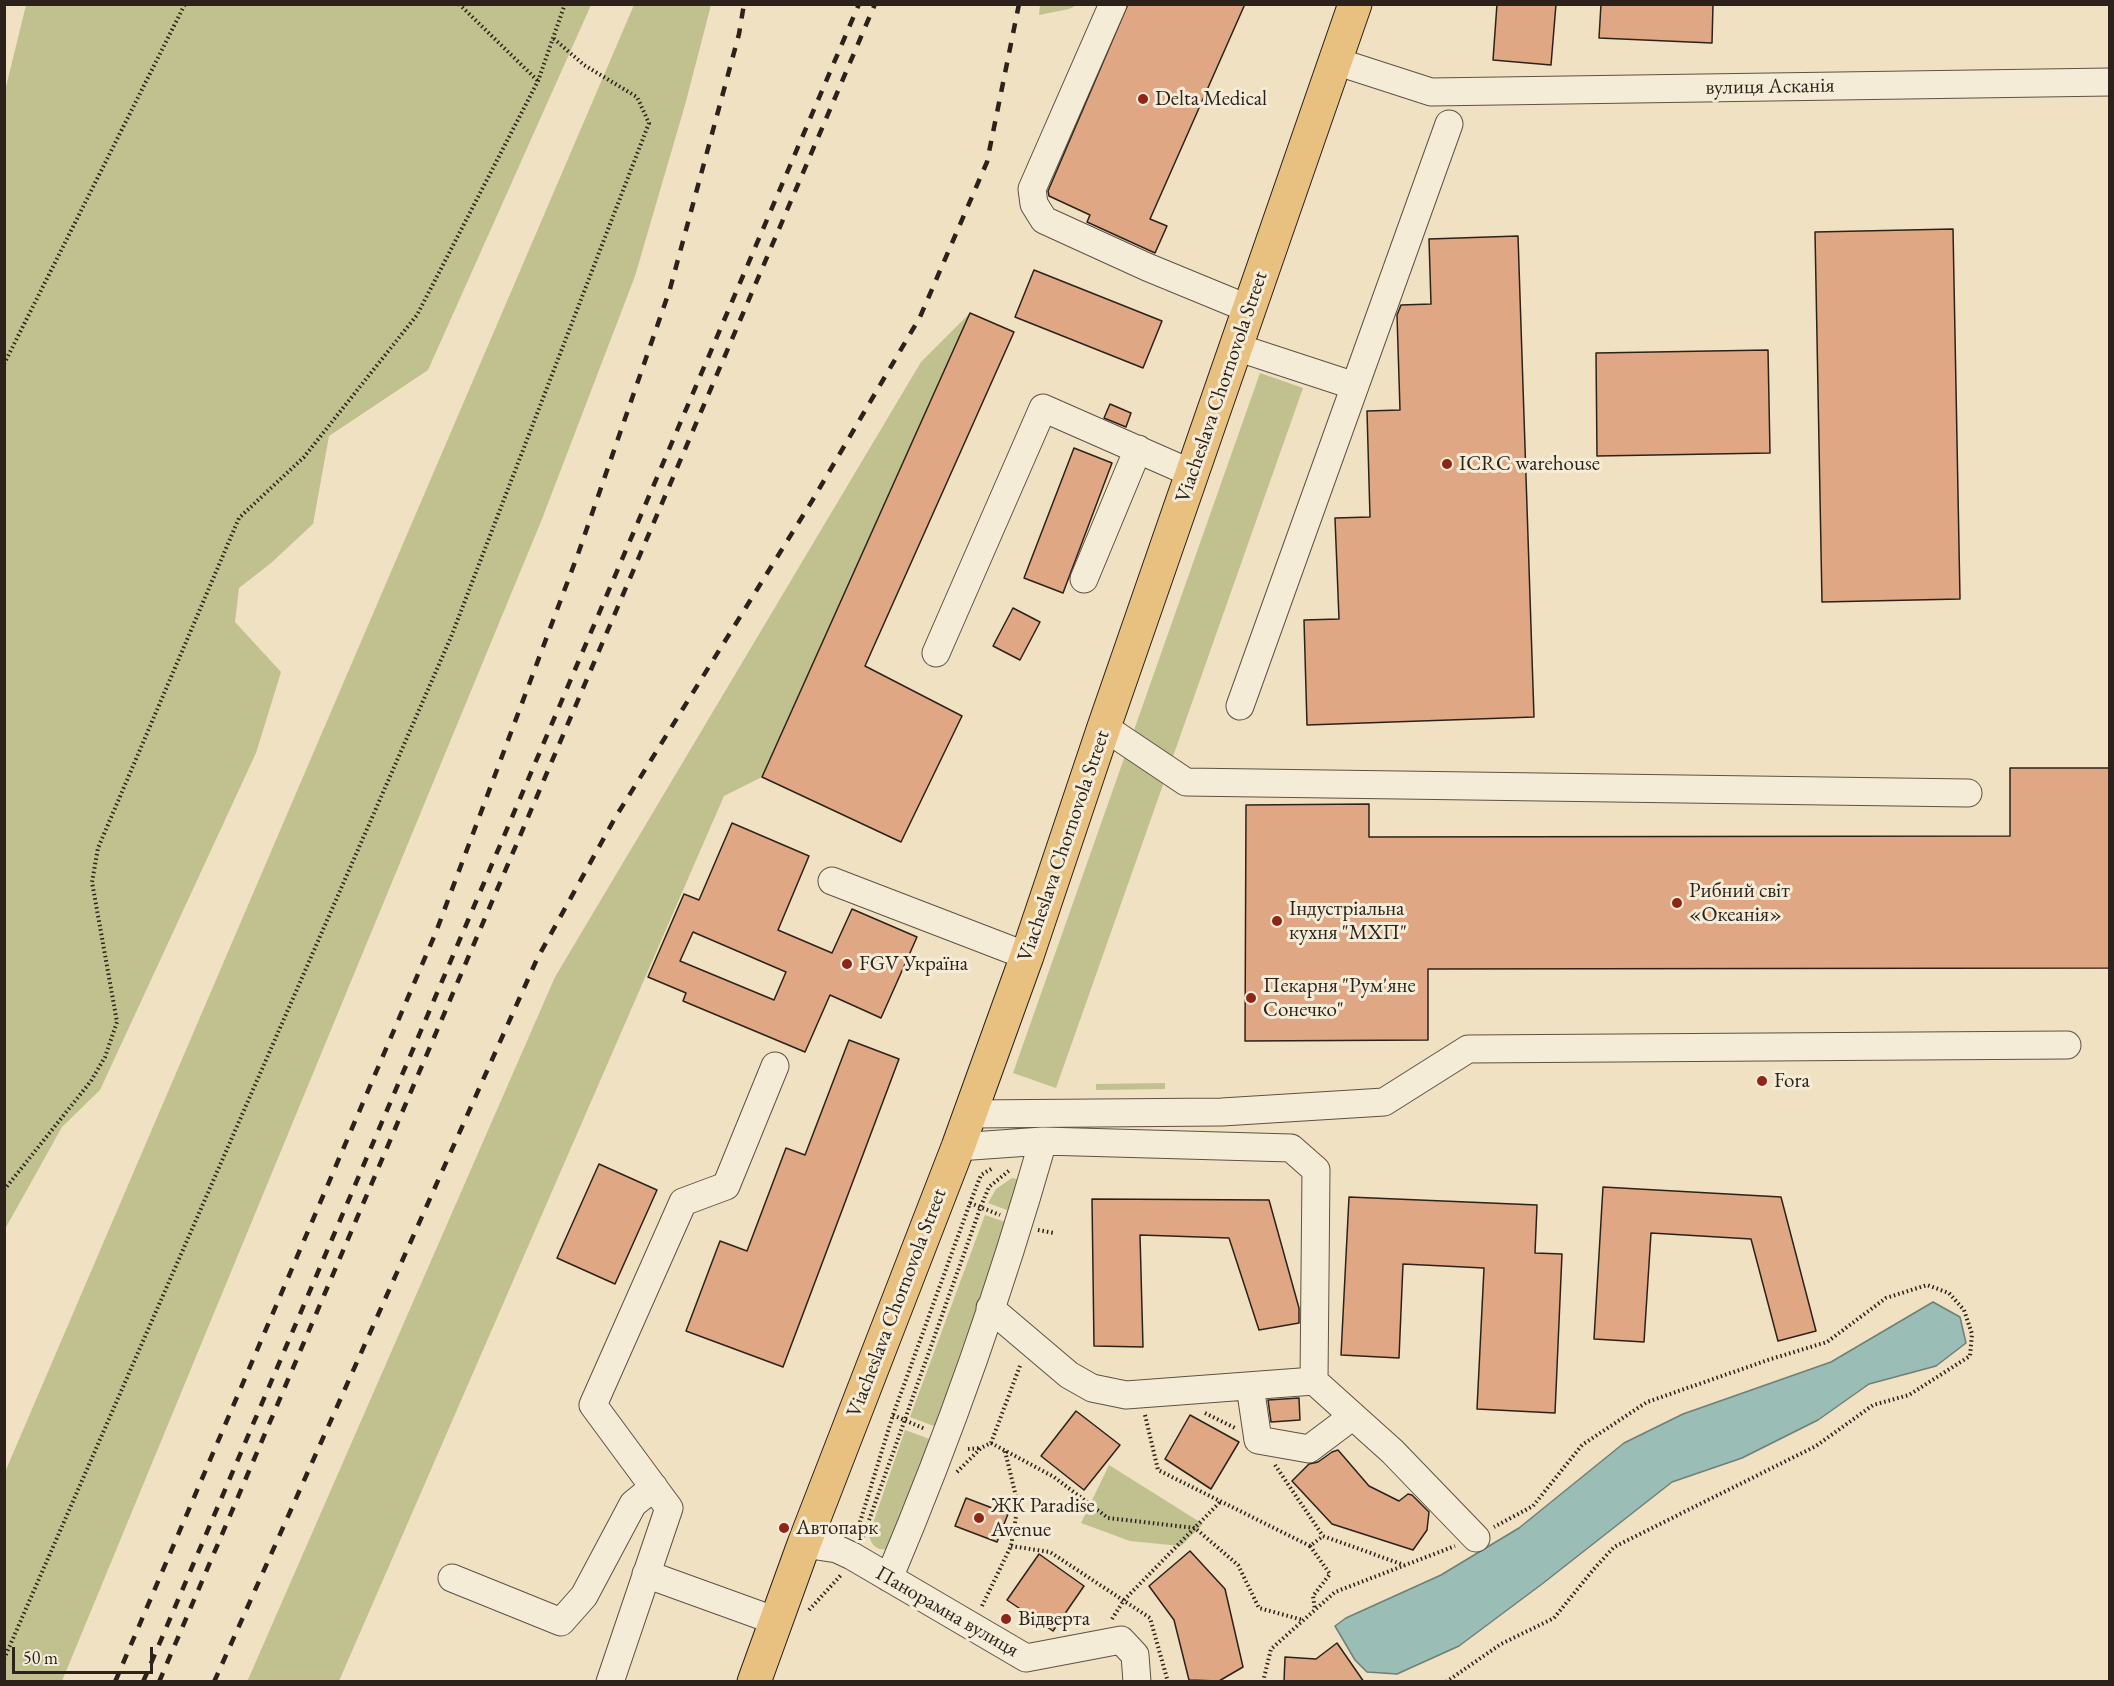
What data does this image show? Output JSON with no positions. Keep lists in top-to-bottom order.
{
  "streets": {
    "main road": ["Viacheslava Chornovola Street"],
    "street": ["вулиця Асканія", "Панорамна вулиця"]
  },
  "crossings": [
    ["вулиця Асканія", "Viacheslava Chornovola Street"]
  ],
  "places": [
    "Delta Medical",
    "ICRC warehouse",
    "Рибний світ «Океанія»",
    "Індустріальна кухня \"МХП\"",
    "FGV Україна",
    "Пекарня \"Рум'яне Сонечко\"",
    "Fora",
    "ЖК Paradise Avenue",
    "Автопарк",
    "Відверта"
  ],
  "scale_bar": "50 m"
}
